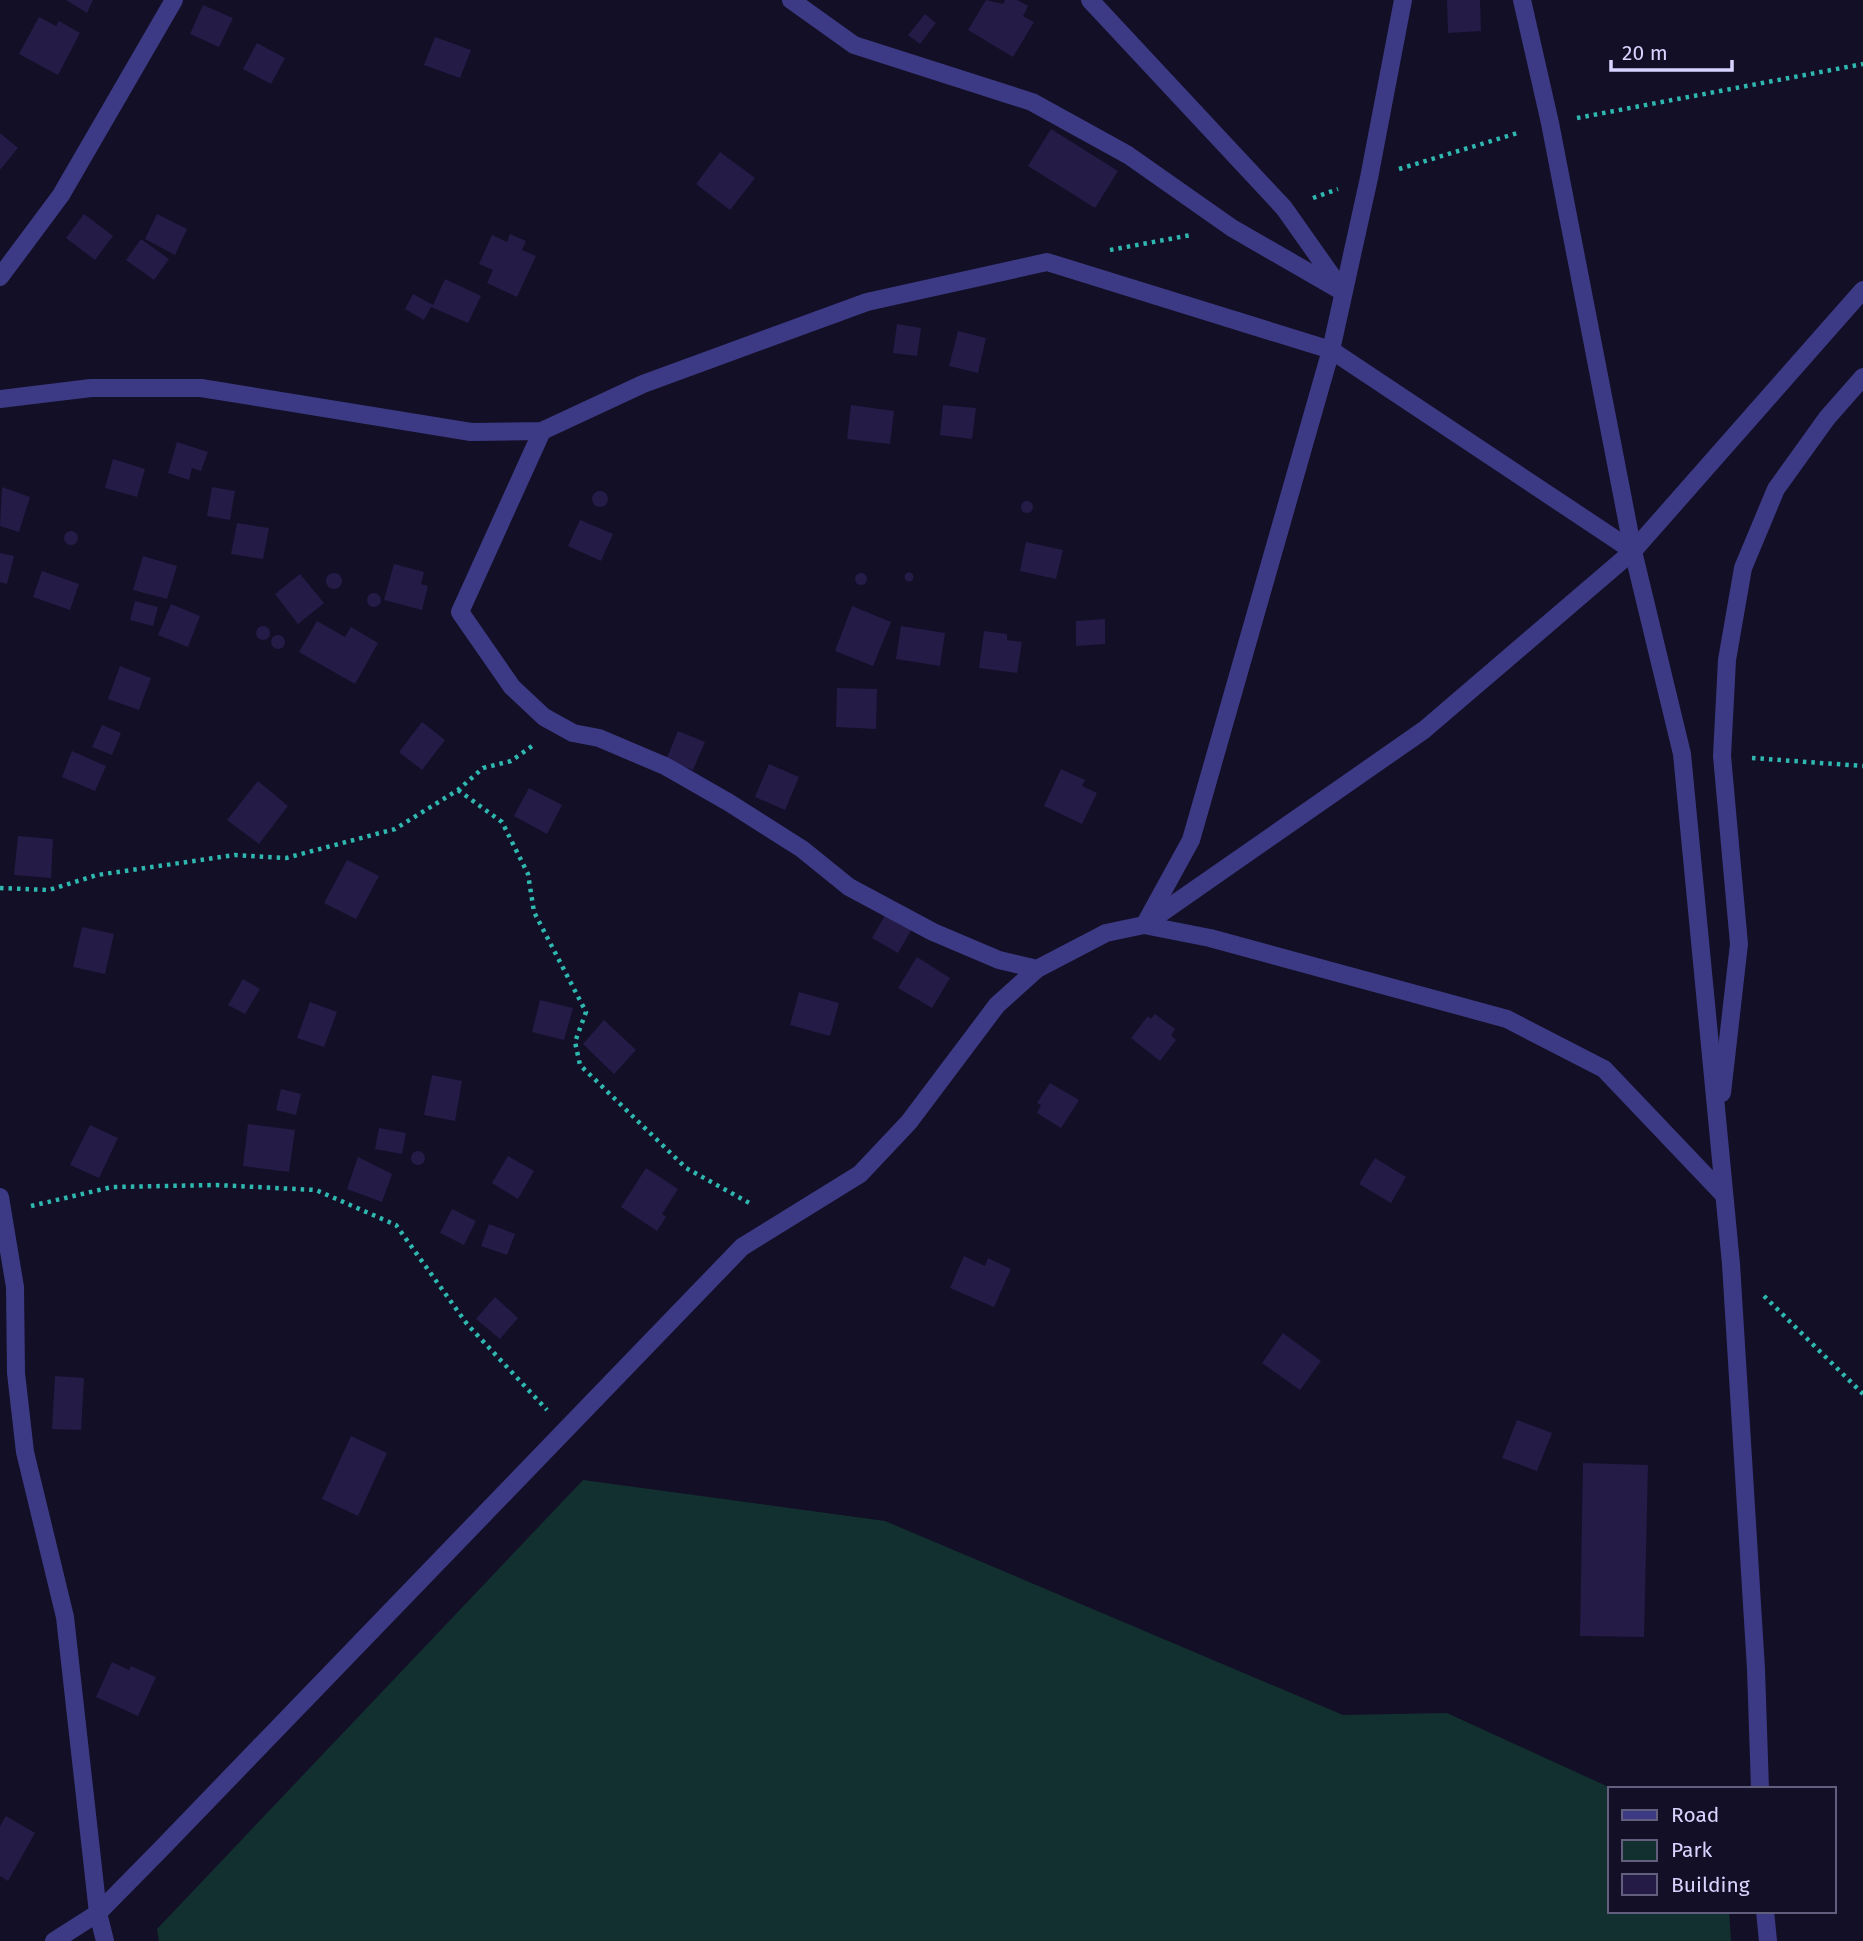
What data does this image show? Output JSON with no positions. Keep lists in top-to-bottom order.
{
  "legend": ["Road", "Park", "Building"],
  "scale_bar": "20 m"
}
